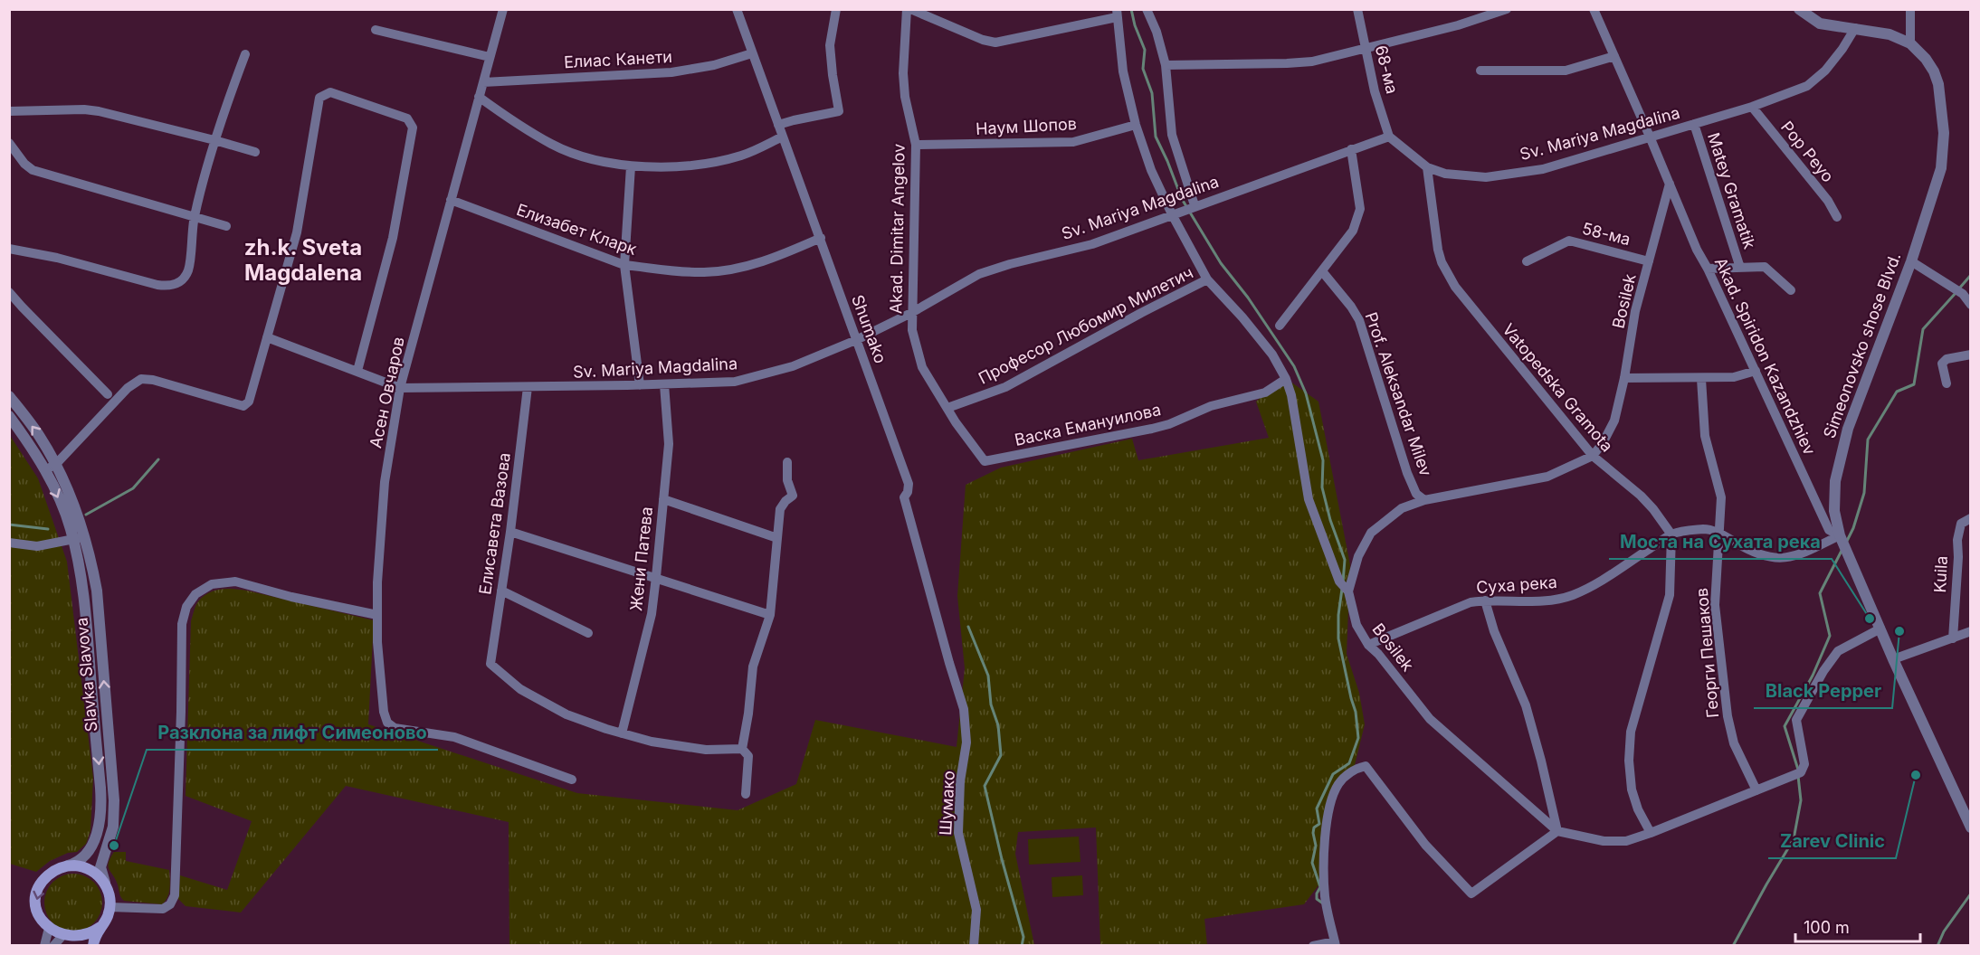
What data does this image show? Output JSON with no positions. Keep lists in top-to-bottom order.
{
  "streets": {
    "street": [
      "Елиас Канети",
      "68-ма",
      "Наум Шопов",
      "Sv. Mariya Magdalina",
      "Pop Peyo",
      "Matey Gramatik",
      "Akad. Dimitar Angelov",
      "Елизабет Кларк",
      "58-ма",
      "Bosilek",
      "Професор Любомир Милетич",
      "Shumako",
      "Simeonovsko shose Blvd.",
      "Akad. Spiridon Kazandzhiev",
      "Vatopedska Gramota",
      "Асен Овчаров",
      "Prof. Aleksandar Milev",
      "Васка Емануилова",
      "Елисавета Вазова",
      "Жени Патева",
      "Kuila",
      "Суха река",
      "Георги Пешаков",
      "Slavka Slavova"
    ]
  },
  "crossings": [
    ["Елиас Канети", "Shumako"],
    ["Елиас Канети", "Асен Овчаров"],
    ["68-ма", "Sv. Mariya Magdalina"],
    ["Наум Шопов", "Akad. Dimitar Angelov"],
    ["Sv. Mariya Magdalina", "Pop Peyo"],
    ["Sv. Mariya Magdalina", "Matey Gramatik"],
    ["Sv. Mariya Magdalina", "Akad. Dimitar Angelov"],
    ["Sv. Mariya Magdalina", "Shumako"],
    ["Sv. Mariya Magdalina", "Simeonovsko shose Blvd."],
    ["Sv. Mariya Magdalina", "Vatopedska Gramota"],
    ["Sv. Mariya Magdalina", "Асен Овчаров"],
    ["Sv. Mariya Magdalina", "Елисавета Вазова"],
    ["Sv. Mariya Magdalina", "Жени Патева"],
    ["Akad. Dimitar Angelov", "Професор Любомир Милетич"],
    ["Akad. Dimitar Angelov", "Васка Емануилова"],
    ["Елизабет Кларк", "Shumako"],
    ["Елизабет Кларк", "Асен Овчаров"],
    ["58-ма", "Bosilek"],
    ["Bosilek", "Akad. Spiridon Kazandzhiev"],
    ["Bosilek", "Vatopedska Gramota"],
    ["Bosilek", "Суха река"],
    ["Simeonovsko shose Blvd.", "Akad. Spiridon Kazandzhiev"],
    ["Simeonovsko shose Blvd.", "Суха река"],
    ["Akad. Spiridon Kazandzhiev", "Суха река"],
    ["Vatopedska Gramota", "Суха река"],
    ["Елисавета Вазова", "Жени Патева"],
    ["Суха река", "Георги Пешаков"]
  ],
  "districts": ["zh.k. Sveta Magdalena"],
  "places": [
    "Моста на Сухата река",
    "Black Pepper",
    "Zarev Clinic",
    "Разклона за лифт Симеоново"
  ],
  "scale_bar": "100 m"
}
